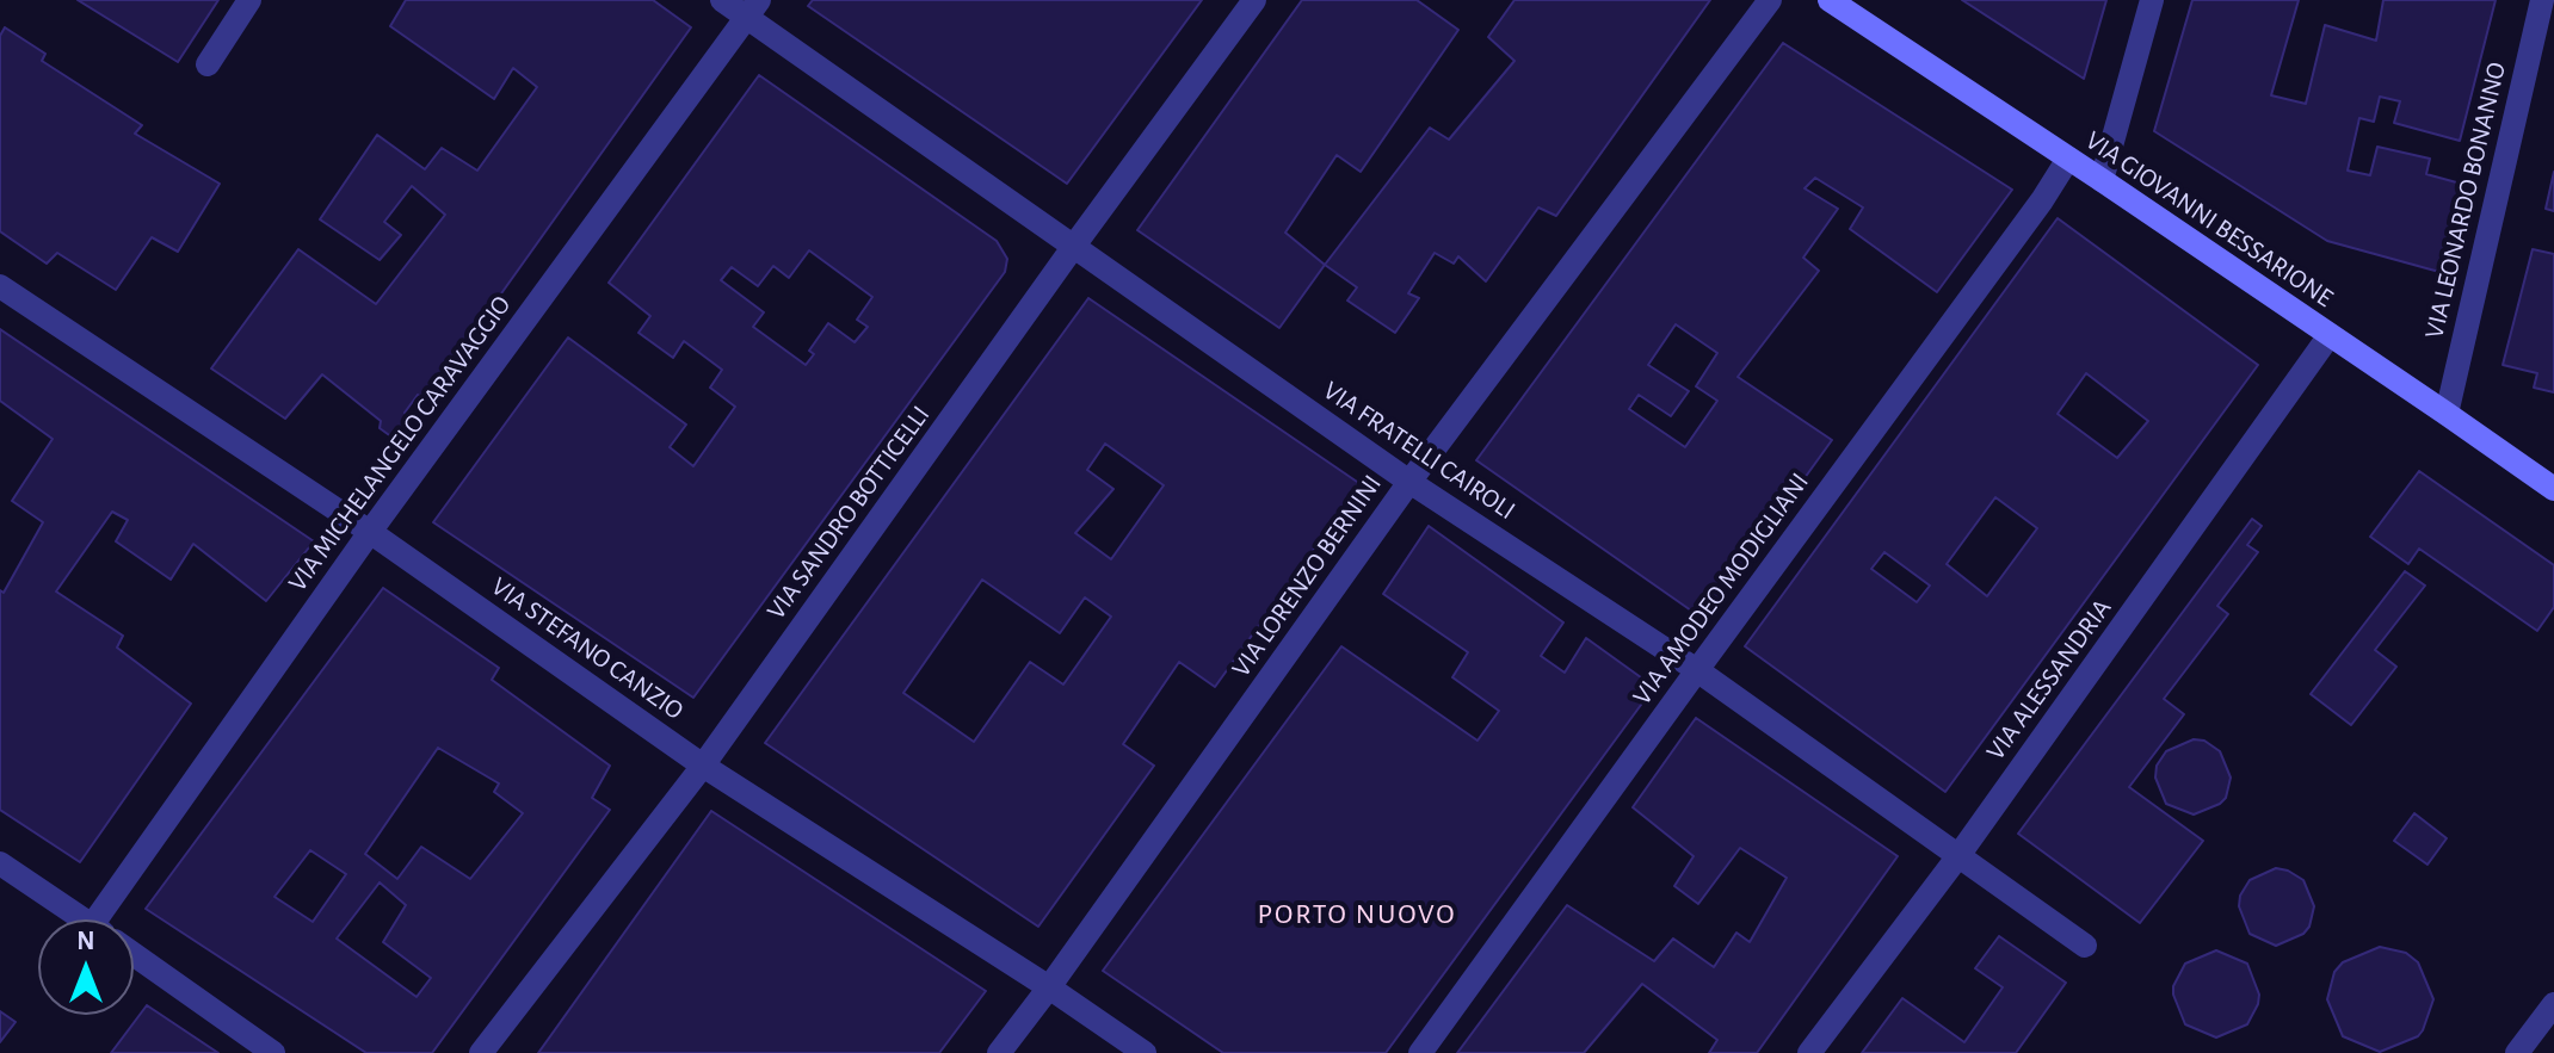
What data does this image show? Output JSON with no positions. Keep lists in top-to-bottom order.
{
  "streets": {
    "street": [
      "VIA LEONARDO BONANNO",
      "VIA GIOVANNI BESSARIONE",
      "VIA MICHELANGELO CARAVAGGIO",
      "VIA FRATELLI CAIROLI",
      "VIA SANDRO BOTTICELLI",
      "VIA LORENZO BERNINI",
      "VIA AMODEO MODIGLIANI",
      "VIA STEFANO CANZIO",
      "VIA ALESSANDRIA"
    ]
  },
  "crossings": [
    ["VIA LEONARDO BONANNO", "VIA GIOVANNI BESSARIONE"],
    ["VIA GIOVANNI BESSARIONE", "VIA AMODEO MODIGLIANI"],
    ["VIA GIOVANNI BESSARIONE", "VIA ALESSANDRIA"],
    ["VIA MICHELANGELO CARAVAGGIO", "VIA FRATELLI CAIROLI"],
    ["VIA MICHELANGELO CARAVAGGIO", "VIA STEFANO CANZIO"],
    ["VIA FRATELLI CAIROLI", "VIA SANDRO BOTTICELLI"],
    ["VIA FRATELLI CAIROLI", "VIA LORENZO BERNINI"],
    ["VIA FRATELLI CAIROLI", "VIA AMODEO MODIGLIANI"],
    ["VIA FRATELLI CAIROLI", "VIA ALESSANDRIA"],
    ["VIA SANDRO BOTTICELLI", "VIA STEFANO CANZIO"],
    ["VIA LORENZO BERNINI", "VIA STEFANO CANZIO"]
  ],
  "districts": ["PORTO NUOVO"],
  "north": "top"
}
